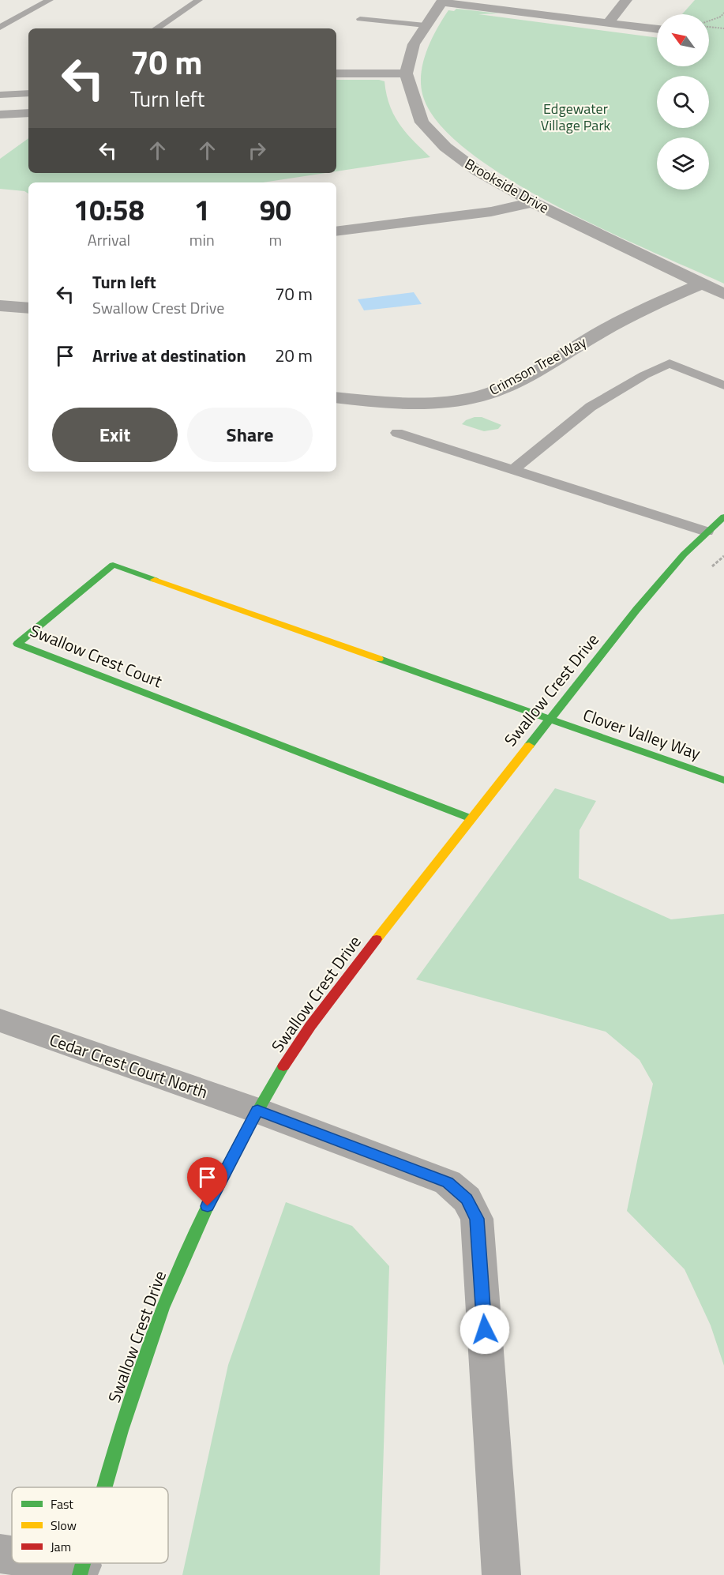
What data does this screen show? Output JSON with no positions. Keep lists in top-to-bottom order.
{
  "streets": {
    "street": [
      "Brookside Drive",
      "Crimson Tree Way",
      "Swallow Crest Court",
      "Swallow Crest Drive",
      "Clover Valley Way",
      "Cedar Crest Court North"
    ]
  },
  "crossings": [
    ["Brookside Drive", "Crimson Tree Way"],
    ["Swallow Crest Court", "Swallow Crest Drive"],
    ["Swallow Crest Court", "Clover Valley Way"],
    ["Swallow Crest Drive", "Clover Valley Way"],
    ["Swallow Crest Drive", "Cedar Crest Court North"]
  ],
  "parks": ["Edgewater Village Park"],
  "legend": ["Fast", "Slow", "Jam"],
  "north": "top left",
  "page": {
    "turn": ["70 m", "Turn left"],
    "eta": [
      "10:58",
      "Arrival",
      "1",
      "min",
      "90",
      "m"
    ],
    "list": [
      {
        "name": "Turn left",
        "note": "Swallow Crest Drive",
        "value": "70 m"
      },
      {
        "name": "Arrive at destination",
        "value": "20 m"
      }
    ],
    "buttons": ["Exit", "Share"]
  }
}
